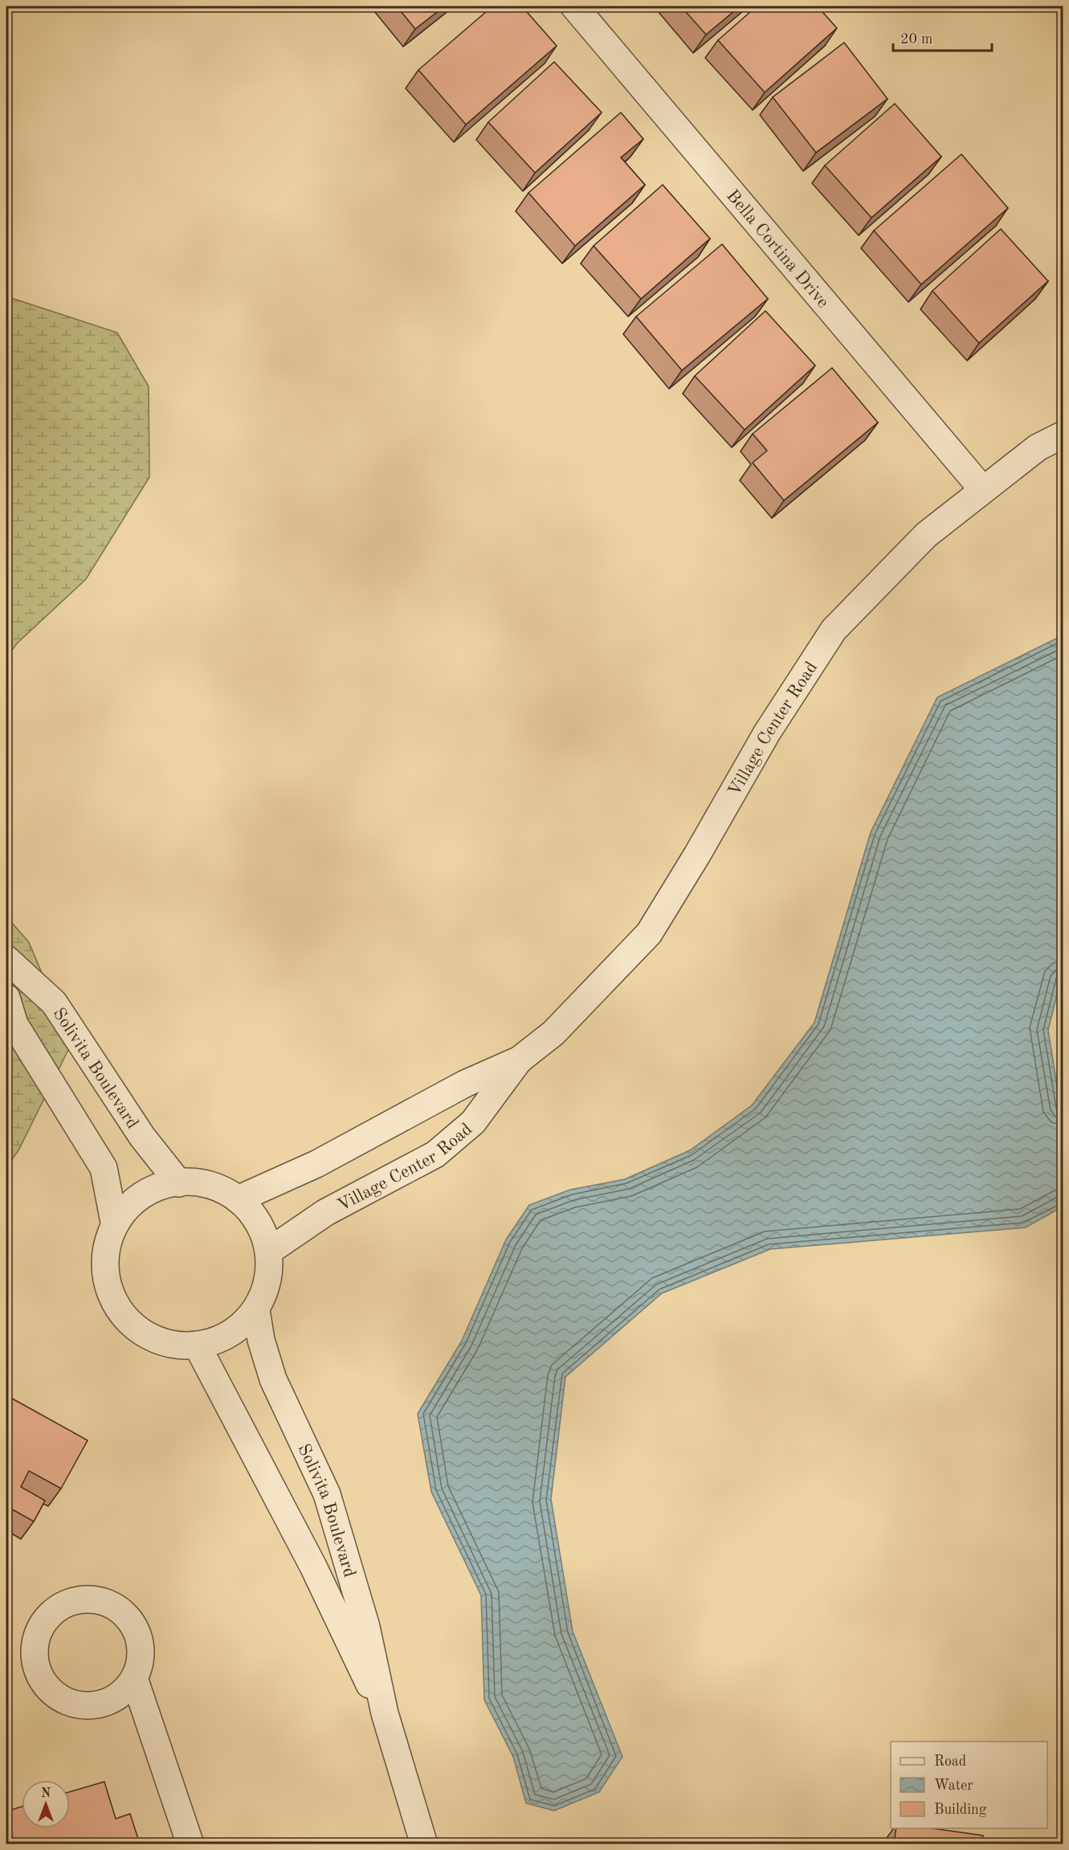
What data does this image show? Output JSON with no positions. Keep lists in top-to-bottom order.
{
  "streets": {
    "street": ["Bella Cortina Drive", "Village Center Road", "Solivita Boulevard"]
  },
  "crossings": [
    ["Bella Cortina Drive", "Village Center Road"],
    ["Village Center Road", "Solivita Boulevard"]
  ],
  "legend": ["Road", "Water", "Building"],
  "scale_bar": "20 m",
  "north": "top"
}
